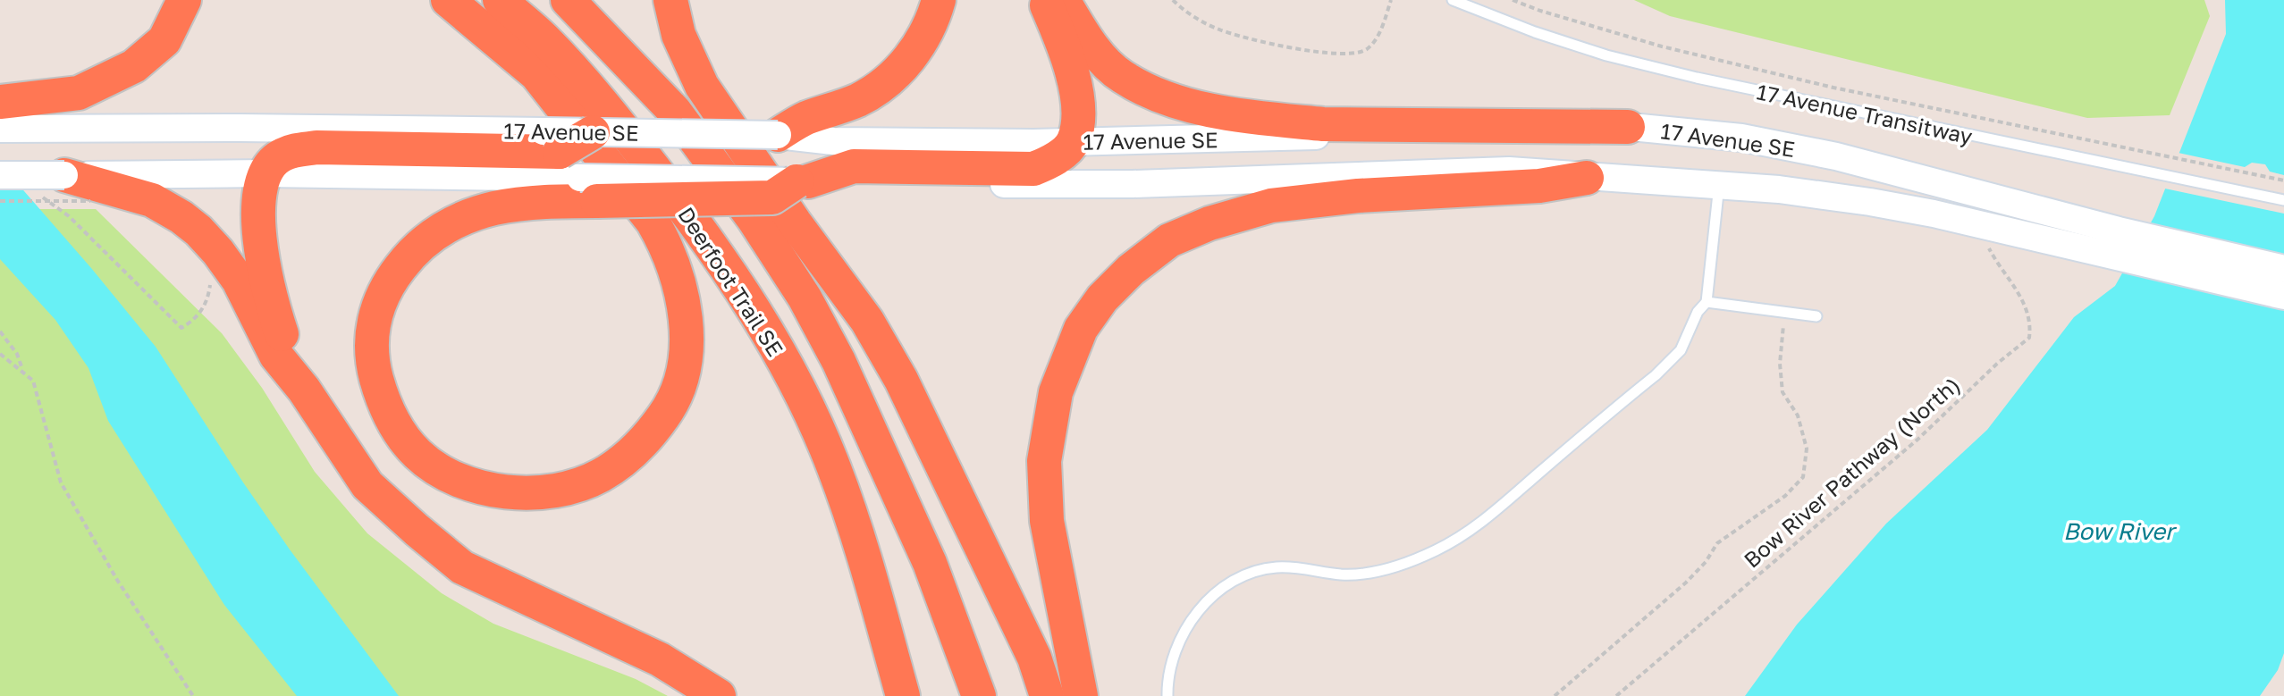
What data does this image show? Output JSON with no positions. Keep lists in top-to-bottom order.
{
  "streets": {
    "highway": ["Deerfoot Trail SE"],
    "main road": ["17 Avenue SE"],
    "lane": ["17 Avenue Transitway"],
    "path": ["Bow River Pathway (North)"]
  },
  "water": ["Bow River"]
}
